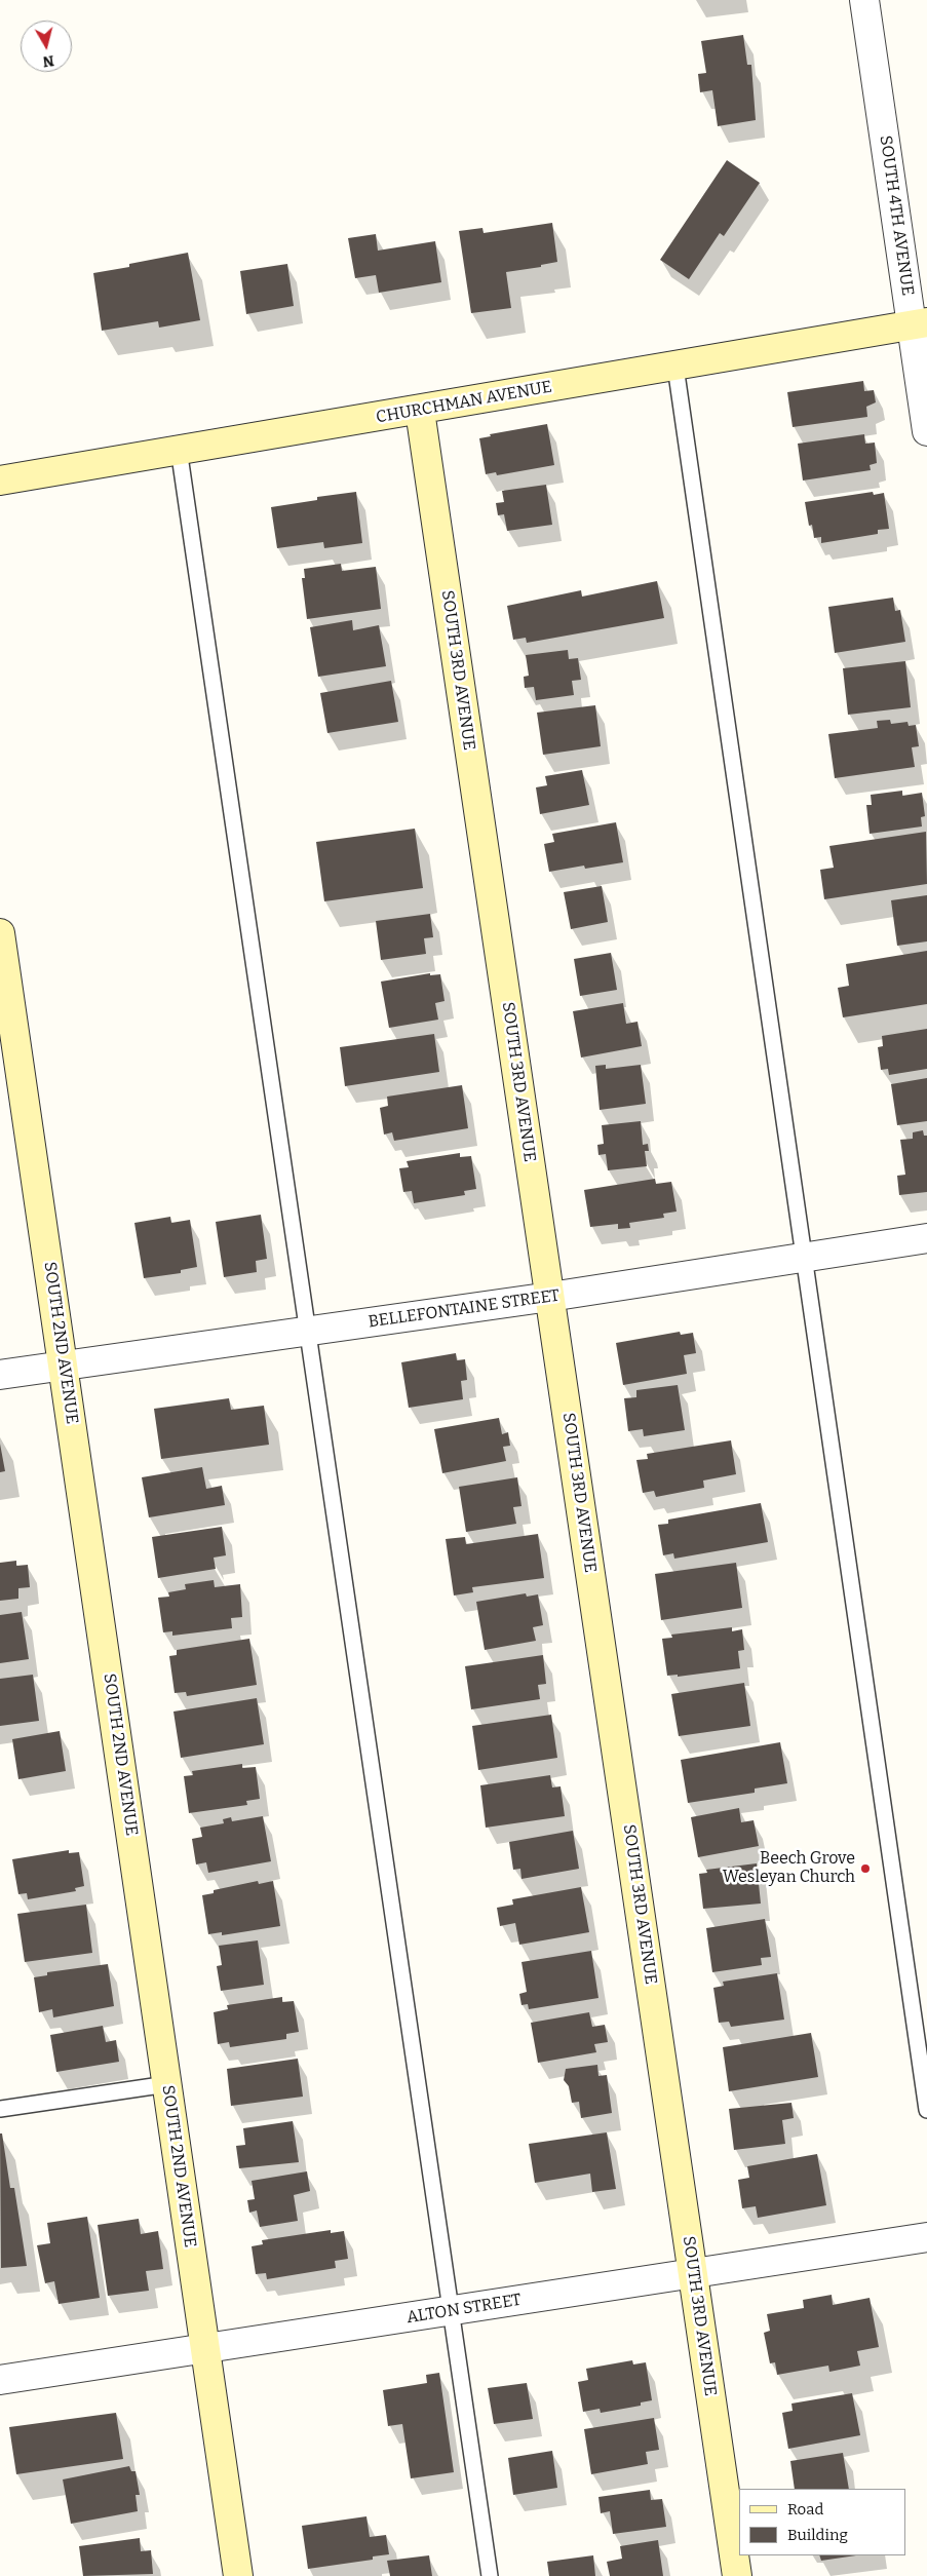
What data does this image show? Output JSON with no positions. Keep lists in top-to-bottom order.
{
  "streets": {
    "street": [
      "SOUTH 4TH AVENUE",
      "CHURCHMAN AVENUE",
      "SOUTH 3RD AVENUE",
      "BELLEFONTAINE STREET",
      "SOUTH 2ND AVENUE",
      "ALTON STREET"
    ]
  },
  "crossings": [
    ["SOUTH 4TH AVENUE", "CHURCHMAN AVENUE"],
    ["CHURCHMAN AVENUE", "SOUTH 3RD AVENUE"],
    ["SOUTH 3RD AVENUE", "BELLEFONTAINE STREET"],
    ["SOUTH 3RD AVENUE", "ALTON STREET"],
    ["BELLEFONTAINE STREET", "SOUTH 2ND AVENUE"],
    ["SOUTH 2ND AVENUE", "ALTON STREET"]
  ],
  "places": ["Beech Grove Wesleyan Church"],
  "legend": ["Road", "Building"],
  "north": "bottom"
}
